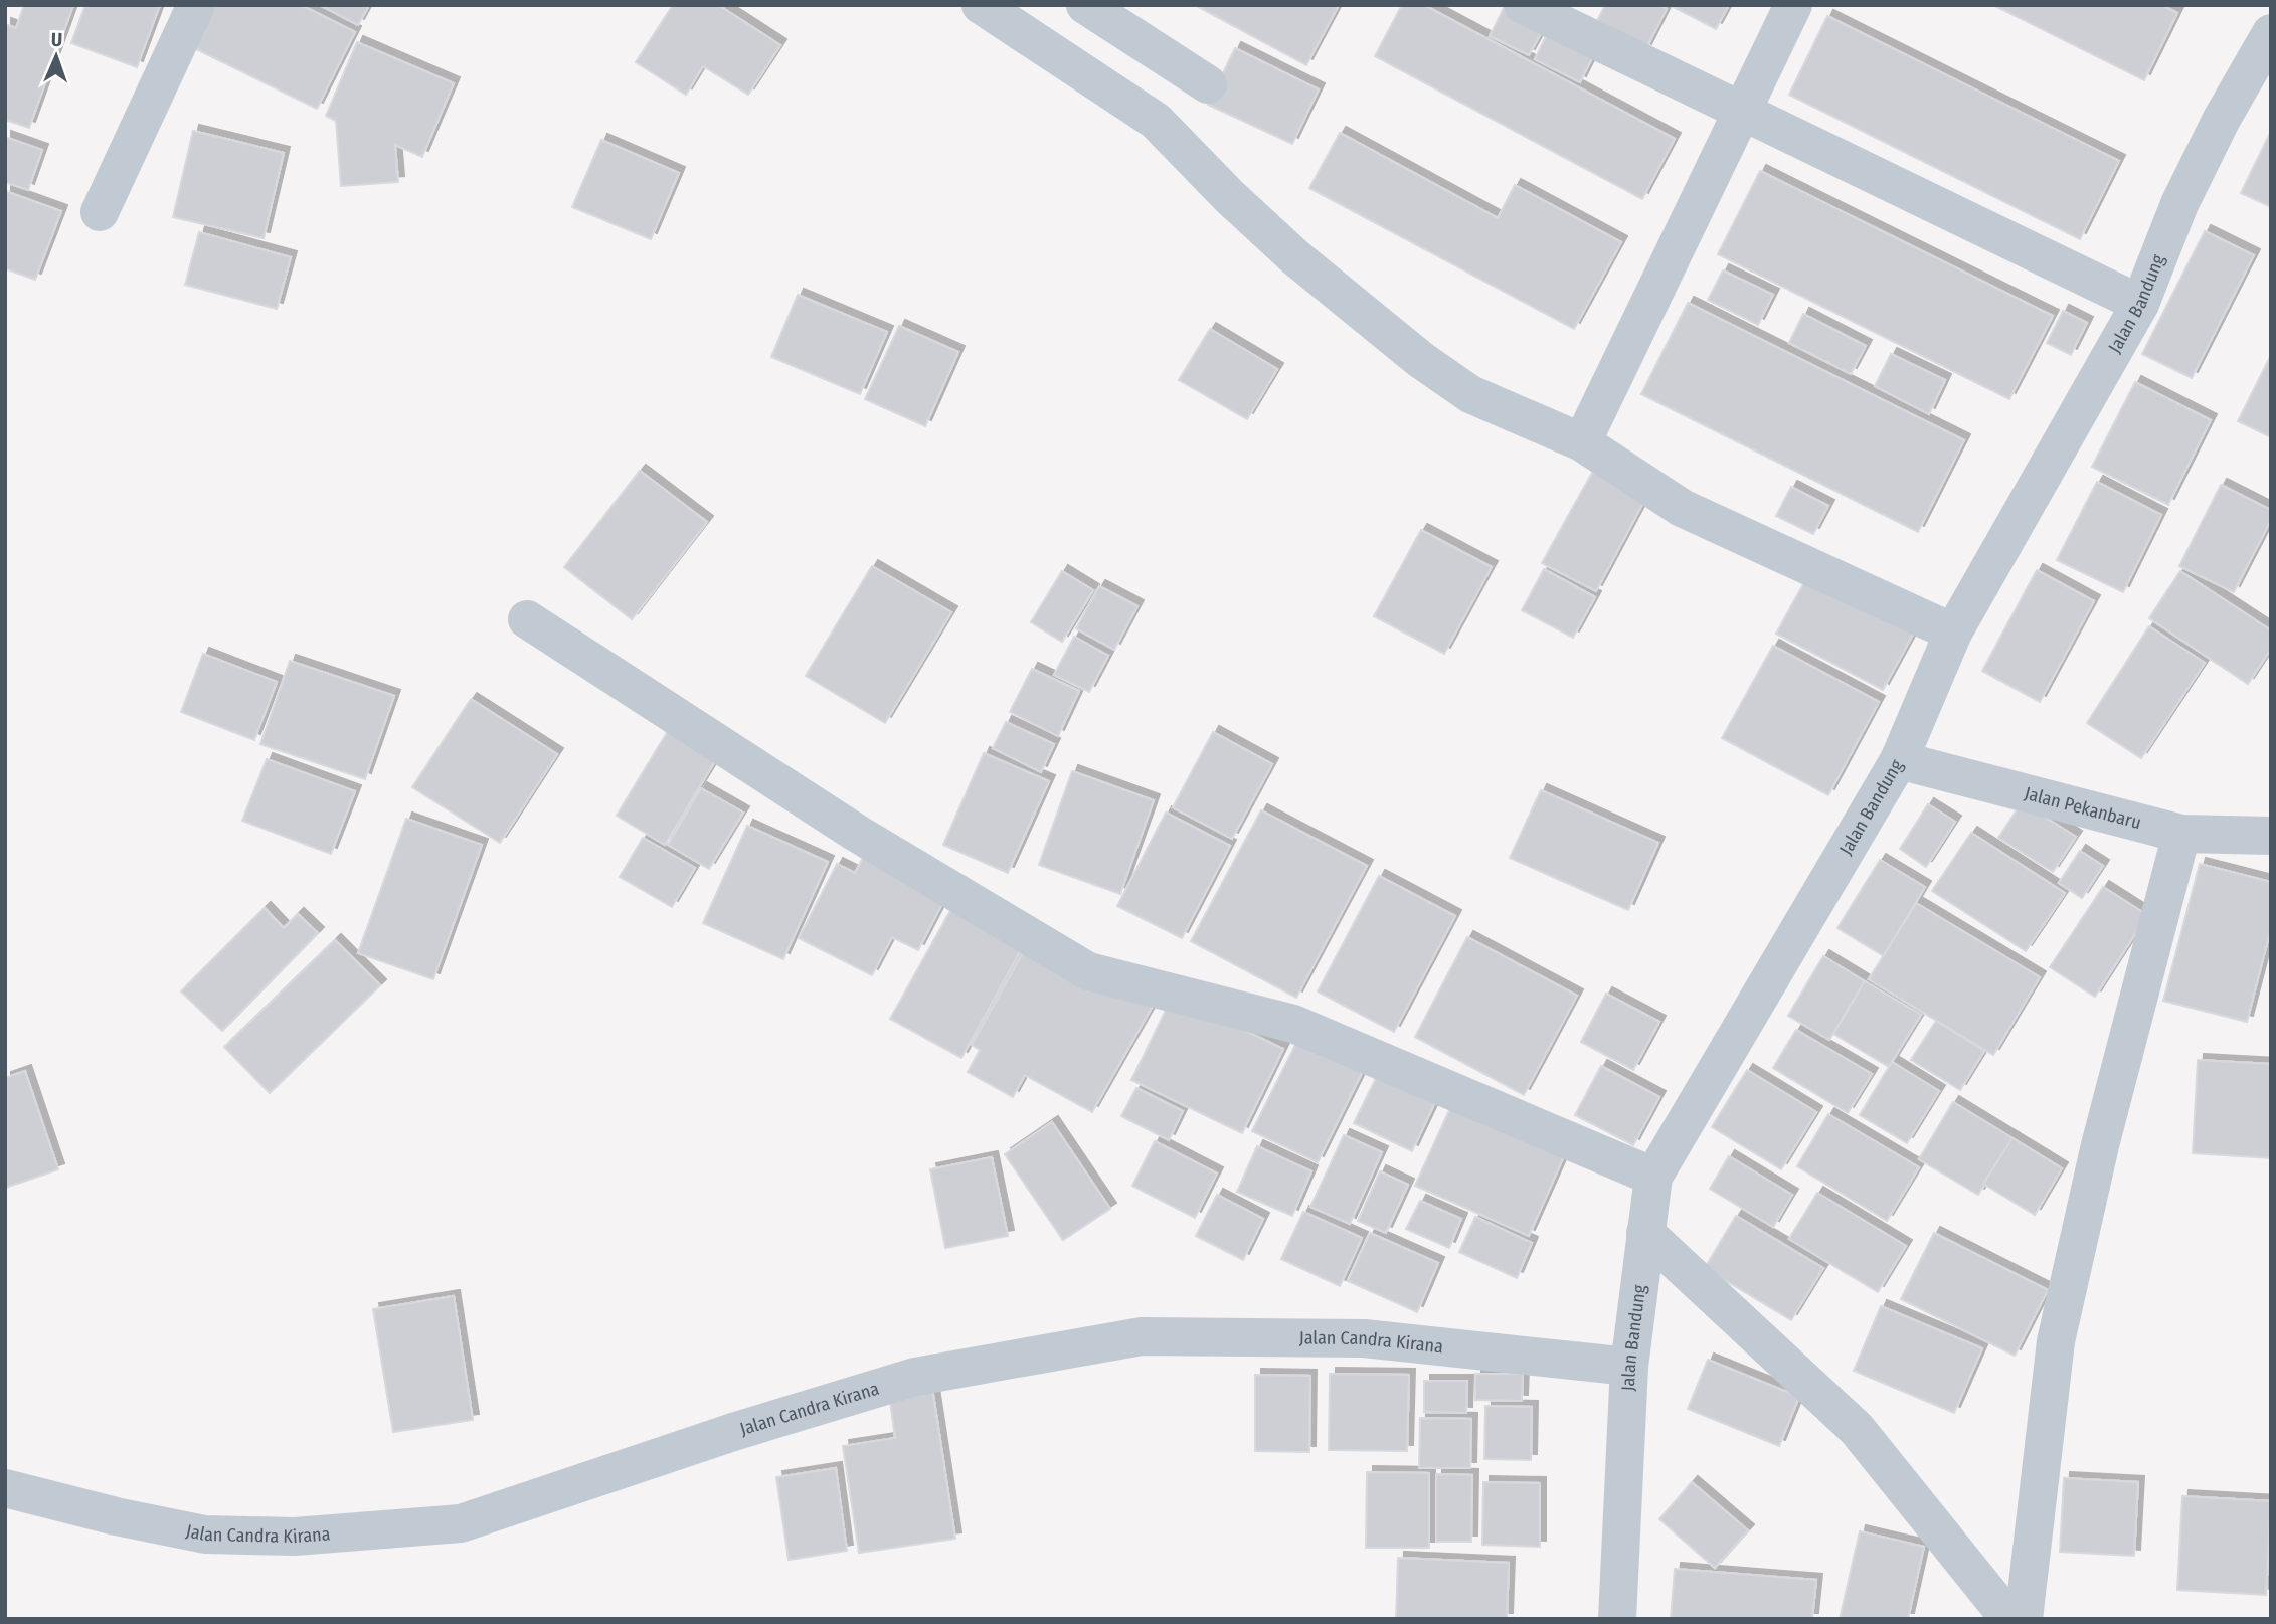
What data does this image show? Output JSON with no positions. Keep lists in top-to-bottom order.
{
  "streets": {
    "street": ["Jalan Bandung", "Jalan Pekanbaru", "Jalan Candra Kirana"]
  },
  "crossings": [
    ["Jalan Bandung", "Jalan Pekanbaru"],
    ["Jalan Bandung", "Jalan Candra Kirana"]
  ],
  "north": "top"
}
